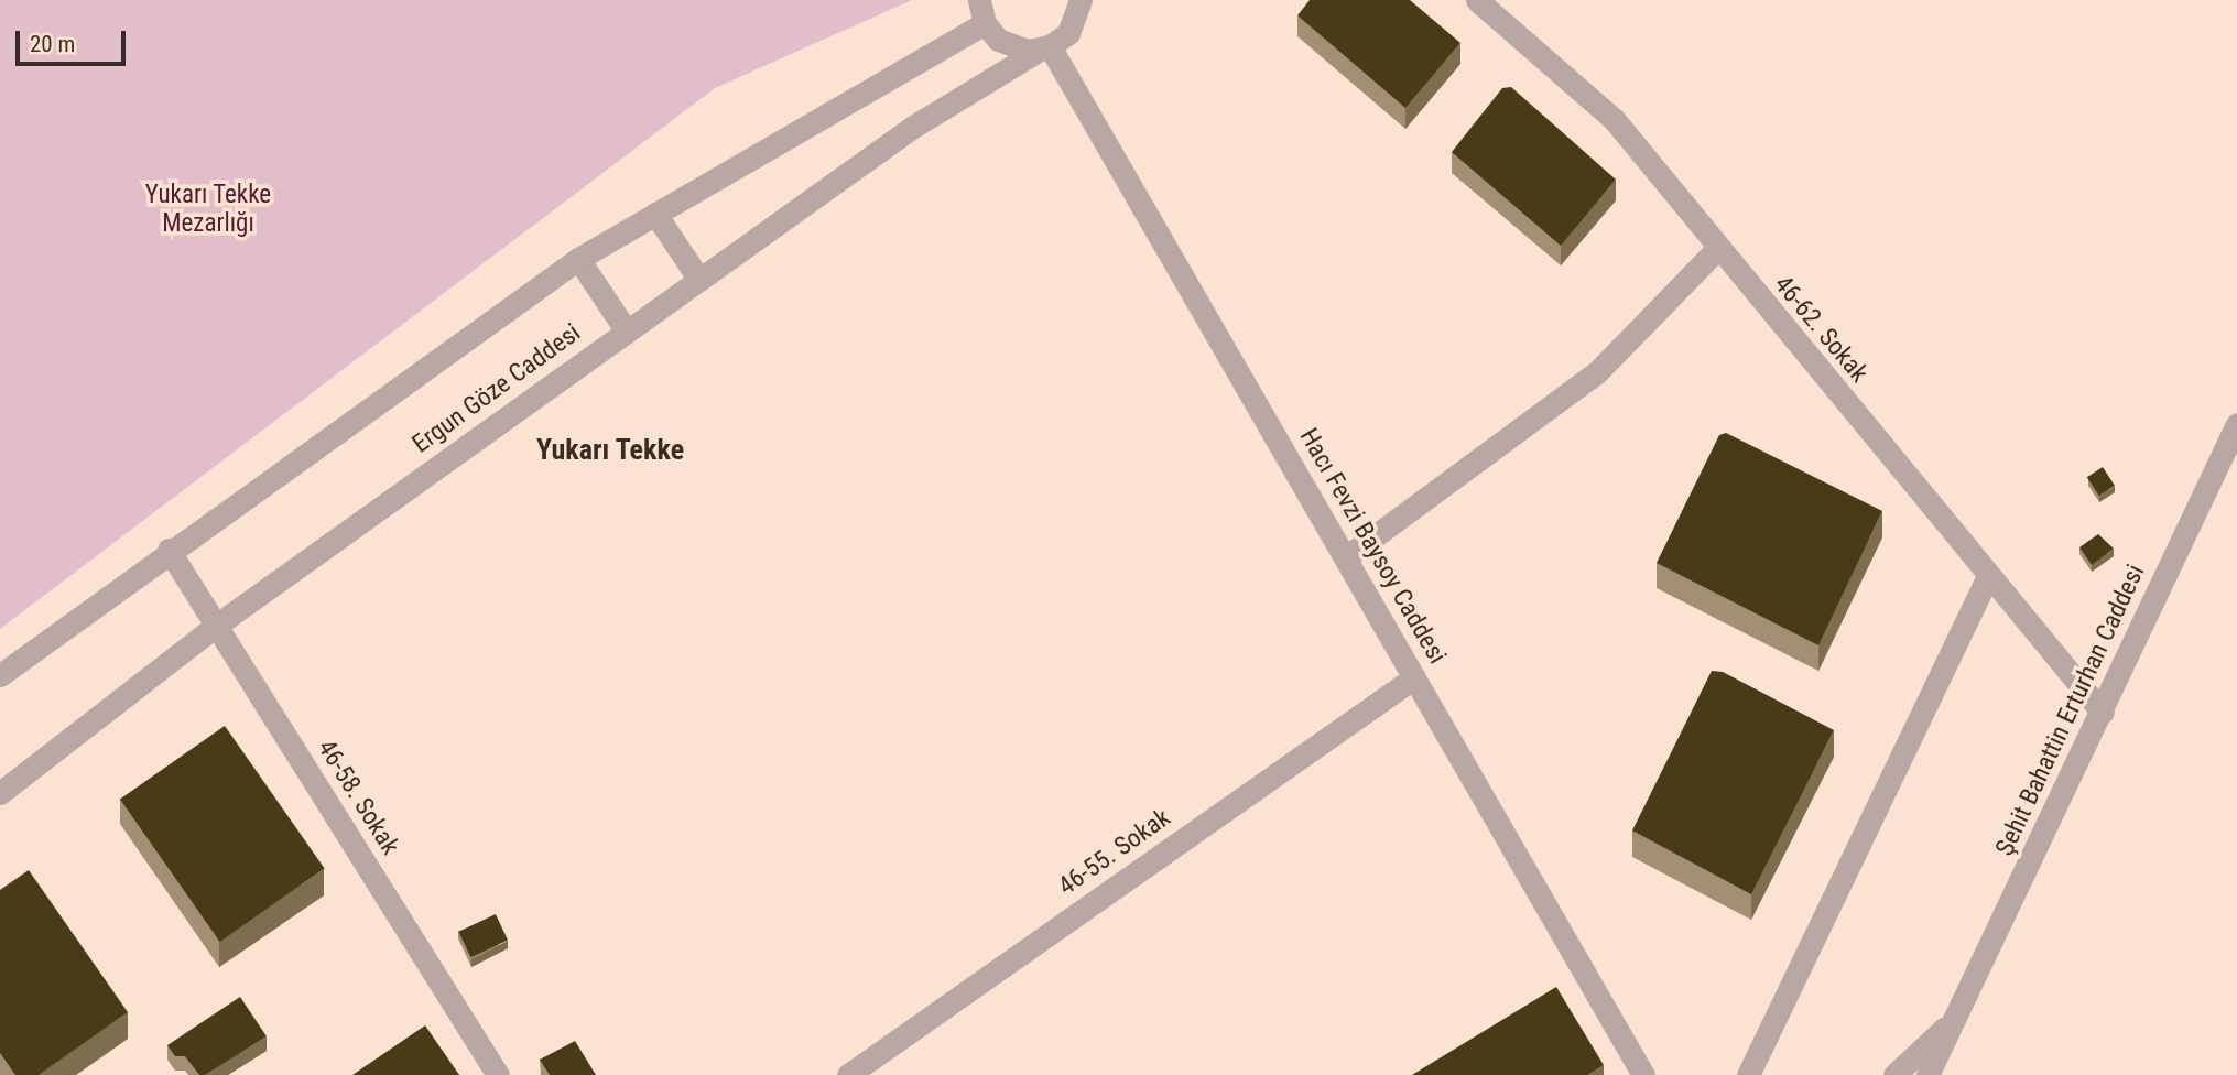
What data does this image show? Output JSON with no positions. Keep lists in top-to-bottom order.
{
  "streets": {
    "street": [
      "46-62. Sokak",
      "Ergun Göze Caddesi",
      "Hacı Fevzi Baysoy Caddesi",
      "Şehit Bahattin Erturhan Caddesi",
      "46-58. Sokak",
      "46-55. Sokak"
    ]
  },
  "crossings": [
    ["46-62. Sokak", "Şehit Bahattin Erturhan Caddesi"],
    ["Ergun Göze Caddesi", "Hacı Fevzi Baysoy Caddesi"],
    ["Ergun Göze Caddesi", "46-58. Sokak"],
    ["Hacı Fevzi Baysoy Caddesi", "46-55. Sokak"]
  ],
  "districts": ["Yukarı Tekke"],
  "parks": ["Yukarı Tekke Mezarlığı"],
  "scale_bar": "20 m"
}
